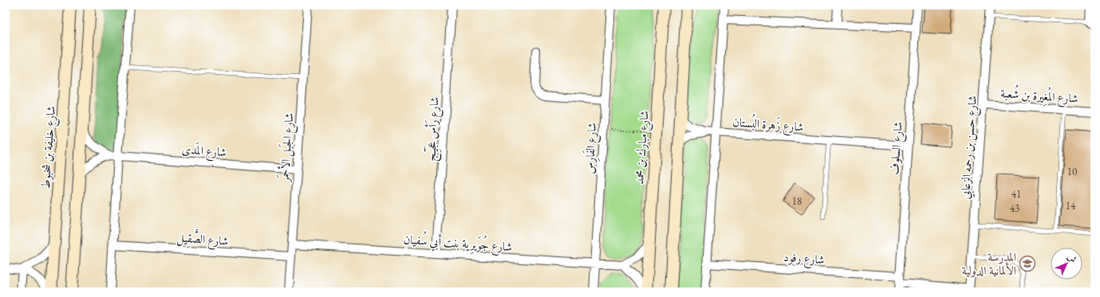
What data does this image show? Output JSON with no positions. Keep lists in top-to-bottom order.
{
  "streets": {
    "main road": ["شارع خليفة بن شخبوط", "شارع مبارك بن محمد"],
    "street": [
      "شارع المُغِيرة بن شُعبة",
      "شارع زَهرة البُستان",
      "شارع رَأس عجَيِّج",
      "شارع الجَبل الأحمَر",
      "شارع حسن بن رحمه الزعابي",
      "شارع الفَارِس",
      "شارع السلوف",
      "شارع المَدى",
      "شارع الصَّقِيل",
      "شارع جُوَيرِية بنت أبي سُفيان",
      "شارع رفود"
    ]
  },
  "crossings": [
    ["شارع المُغِيرة بن شُعبة", "شارع حسن بن رحمه الزعابي"],
    ["شارع زَهرة البُستان", "شارع السلوف"],
    ["شارع رَأس عجَيِّج", "شارع جُوَيرِية بنت أبي سُفيان"],
    ["شارع الجَبل الأحمَر", "شارع المَدى"],
    ["شارع الجَبل الأحمَر", "شارع الصَّقِيل"],
    ["شارع الجَبل الأحمَر", "شارع جُوَيرِية بنت أبي سُفيان"],
    ["شارع حسن بن رحمه الزعابي", "شارع رفود"],
    ["شارع الفَارِس", "شارع جُوَيرِية بنت أبي سُفيان"],
    ["شارع السلوف", "شارع رفود"]
  ],
  "places": {
    "school or university": ["المدرسة الألمانية الدولية"]
  },
  "house_numbers": [
    "10",
    "41",
    "18",
    "14",
    "43"
  ],
  "north": "top right"
}
